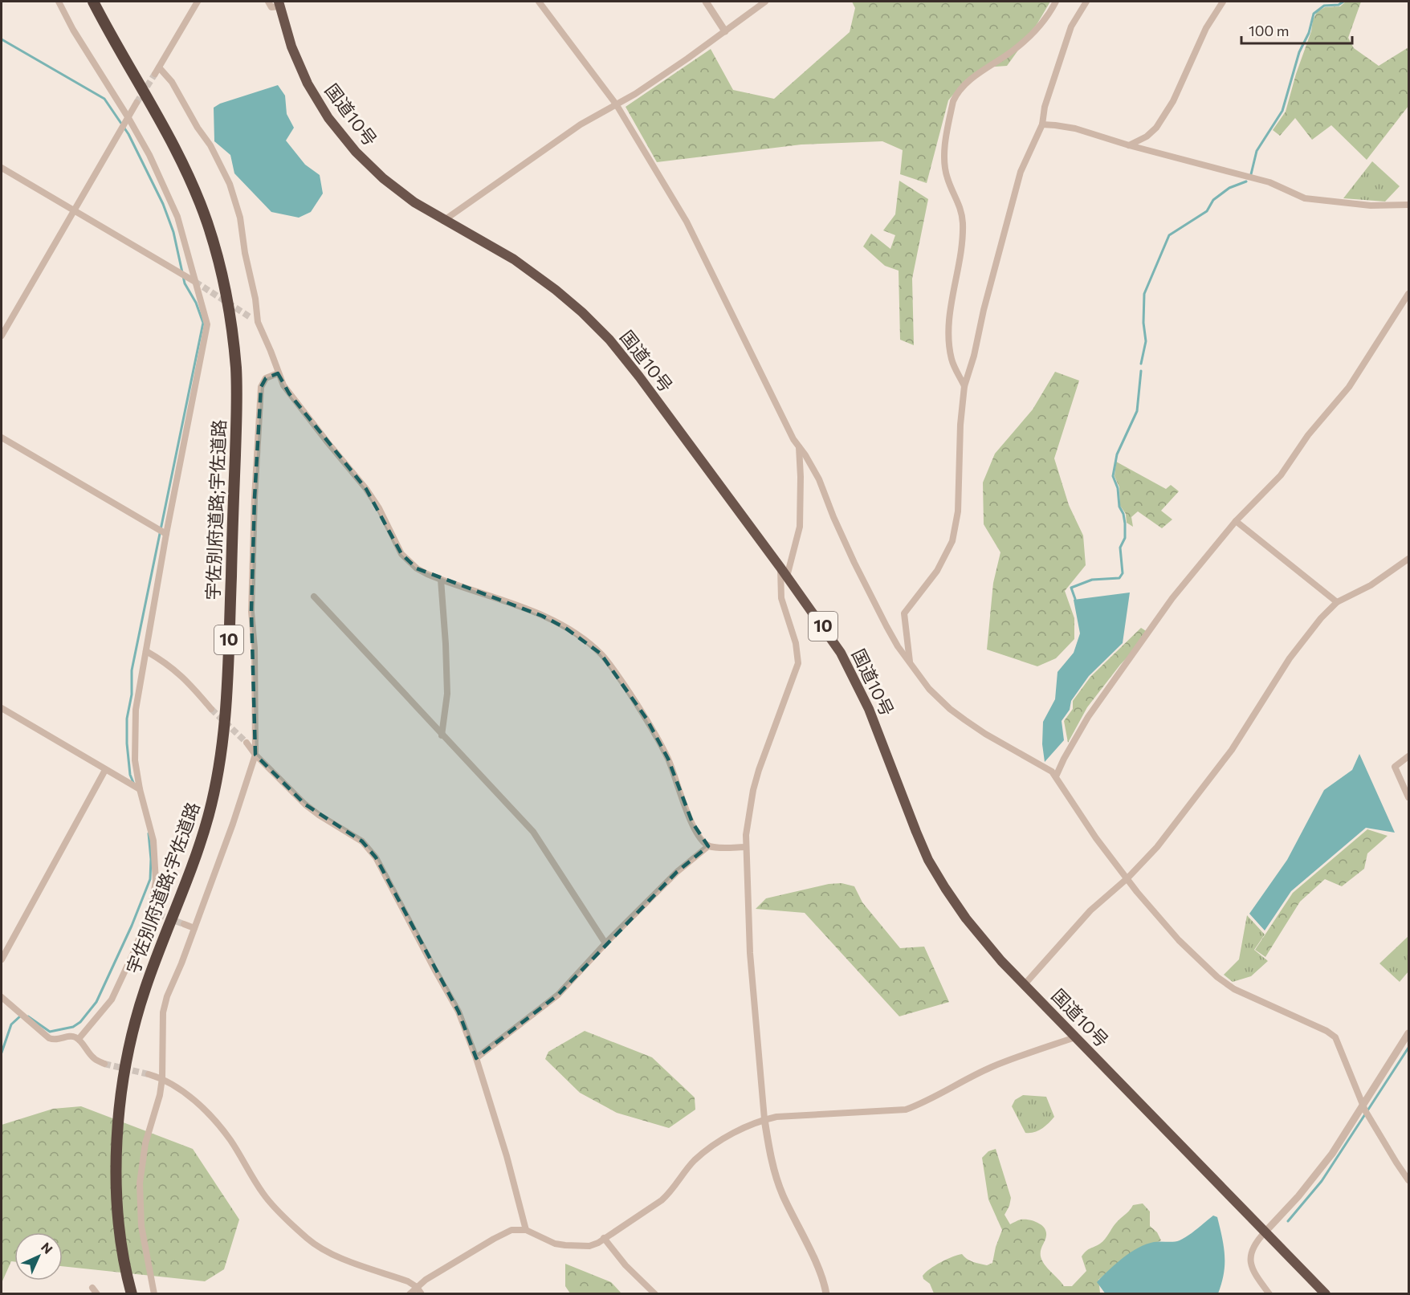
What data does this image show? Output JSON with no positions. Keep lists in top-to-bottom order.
{
  "streets": {
    "highway": ["国道10号", "宇佐別府道路;宇佐道路", "10"]
  },
  "scale_bar": "100 m",
  "north": "top right"
}
